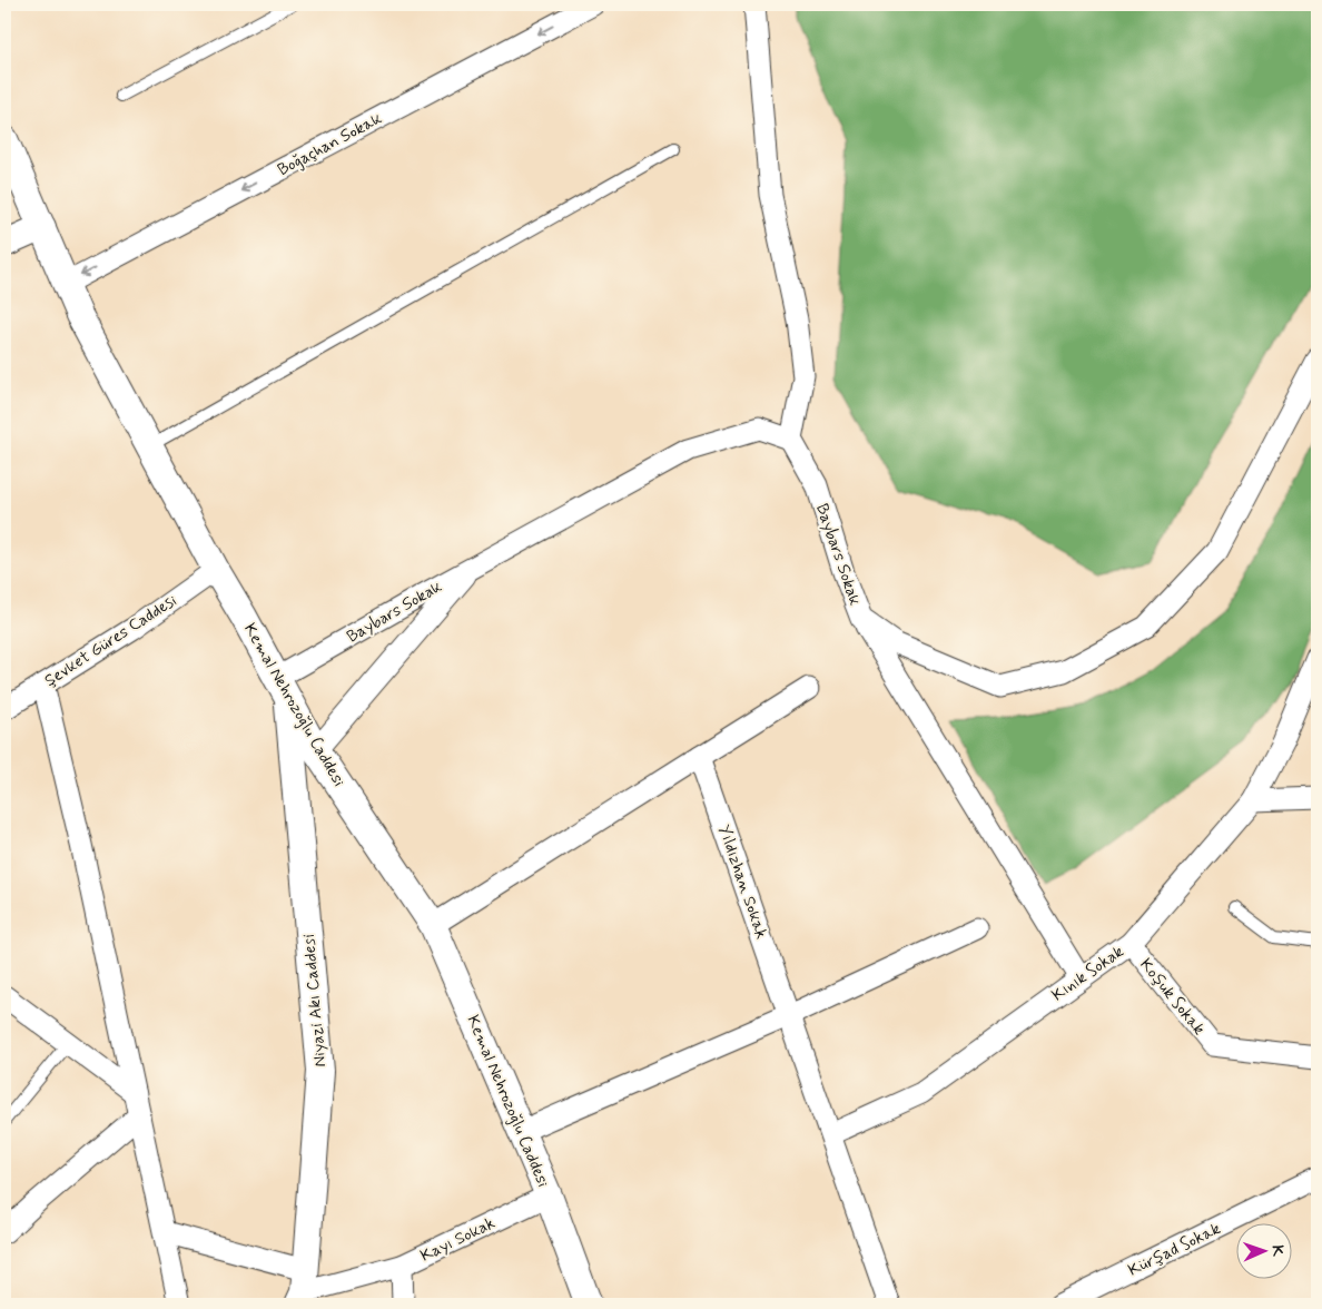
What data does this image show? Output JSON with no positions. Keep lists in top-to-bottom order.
{
  "streets": {
    "street": [
      "Boğaçhan Sokak",
      "Baybars Sokak",
      "Şevket Güres Caddesi",
      "Kemal Nehrozoğlu Caddesi",
      "Yıldızhan Sokak",
      "Kınık Sokak",
      "Koşuk Sokak",
      "Niyazi Akı Caddesi",
      "Kayı Sokak",
      "Kürşad Sokak"
    ]
  },
  "crossings": [
    ["Boğaçhan Sokak", "Kemal Nehrozoğlu Caddesi"],
    ["Baybars Sokak", "Kemal Nehrozoğlu Caddesi"],
    ["Baybars Sokak", "Niyazi Akı Caddesi"],
    ["Şevket Güres Caddesi", "Kemal Nehrozoğlu Caddesi"],
    ["Kemal Nehrozoğlu Caddesi", "Niyazi Akı Caddesi"],
    ["Kemal Nehrozoğlu Caddesi", "Kayı Sokak"],
    ["Yıldızhan Sokak", "Kınık Sokak"],
    ["Kınık Sokak", "Koşuk Sokak"]
  ],
  "one_way": ["Boğaçhan Sokak"],
  "north": "right"
}
